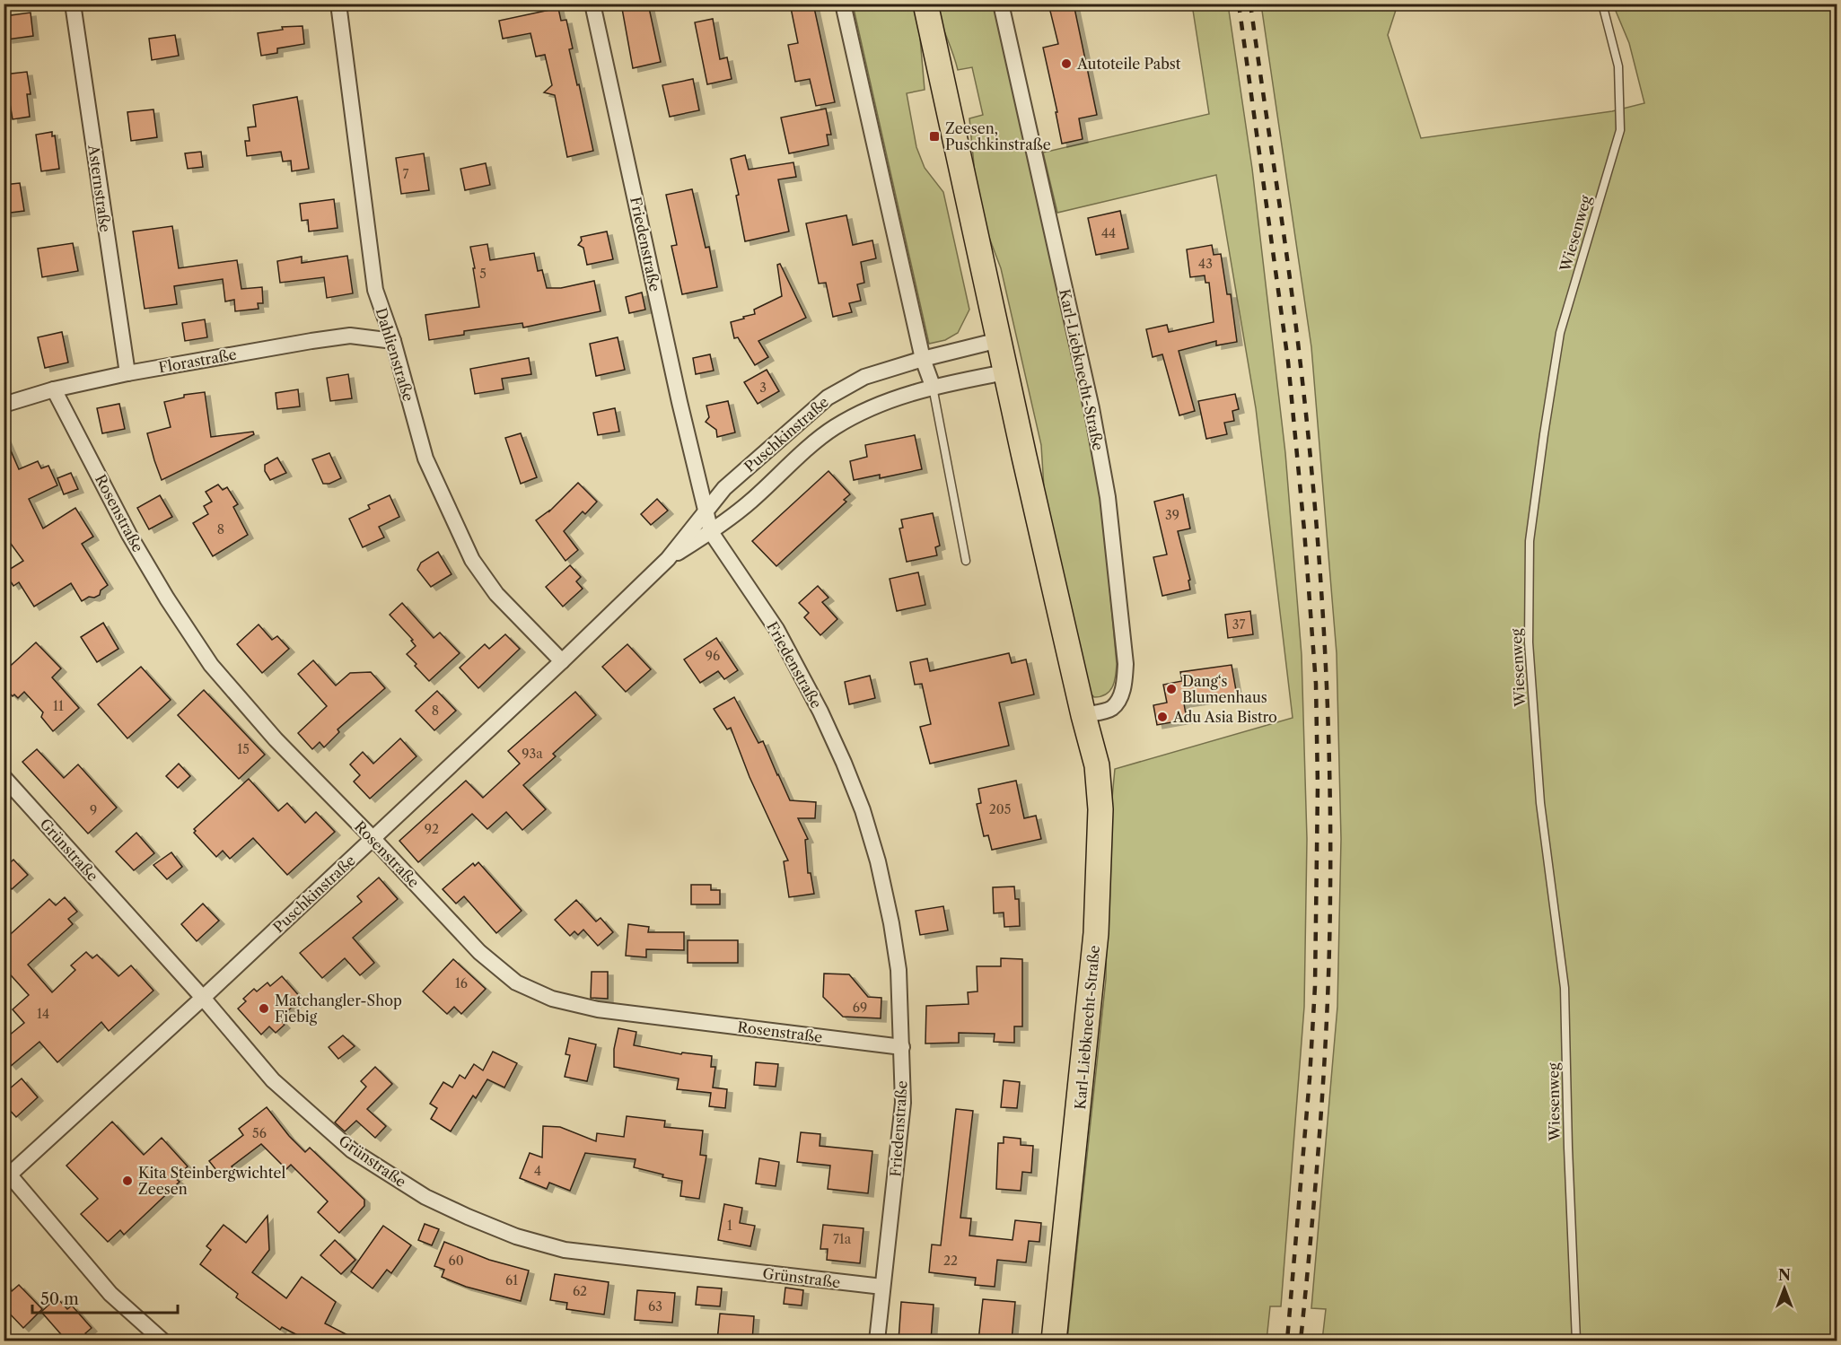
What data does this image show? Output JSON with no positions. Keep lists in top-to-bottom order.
{
  "streets": {
    "main road": ["Karl-Liebknecht-Straße"],
    "street": [
      "Asternstraße",
      "Friedenstraße",
      "Dahlienstraße",
      "Florastraße",
      "Puschkinstraße",
      "Rosenstraße",
      "Grünstraße"
    ],
    "lane": ["Wiesenweg"]
  },
  "crossings": [
    ["Asternstraße", "Florastraße"],
    ["Friedenstraße", "Puschkinstraße"],
    ["Friedenstraße", "Rosenstraße"],
    ["Friedenstraße", "Grünstraße"],
    ["Dahlienstraße", "Florastraße"],
    ["Dahlienstraße", "Puschkinstraße"],
    ["Florastraße", "Rosenstraße"],
    ["Karl-Liebknecht-Straße", "Puschkinstraße"],
    ["Puschkinstraße", "Rosenstraße"],
    ["Puschkinstraße", "Grünstraße"]
  ],
  "places": {
    "other": [
      "Autoteile Pabst",
      "Dang‘s Blumenhaus",
      "Adu Asia Bistro",
      "Matchangler-Shop Fiebig",
      "Kita Steinbergwichtel Zeesen"
    ],
    "transit": ["Zeesen, Puschkinstraße"]
  },
  "house_numbers": [
    "7",
    "44",
    "43",
    "5",
    "3",
    "39",
    "8",
    "37",
    "96",
    "11",
    "8",
    "15",
    "93a",
    "205",
    "9",
    "92",
    "16",
    "69",
    "14",
    "56",
    "4",
    "1",
    "71a",
    "60",
    "22",
    "61",
    "62",
    "63"
  ],
  "scale_bar": "50 m",
  "north": "top"
}
